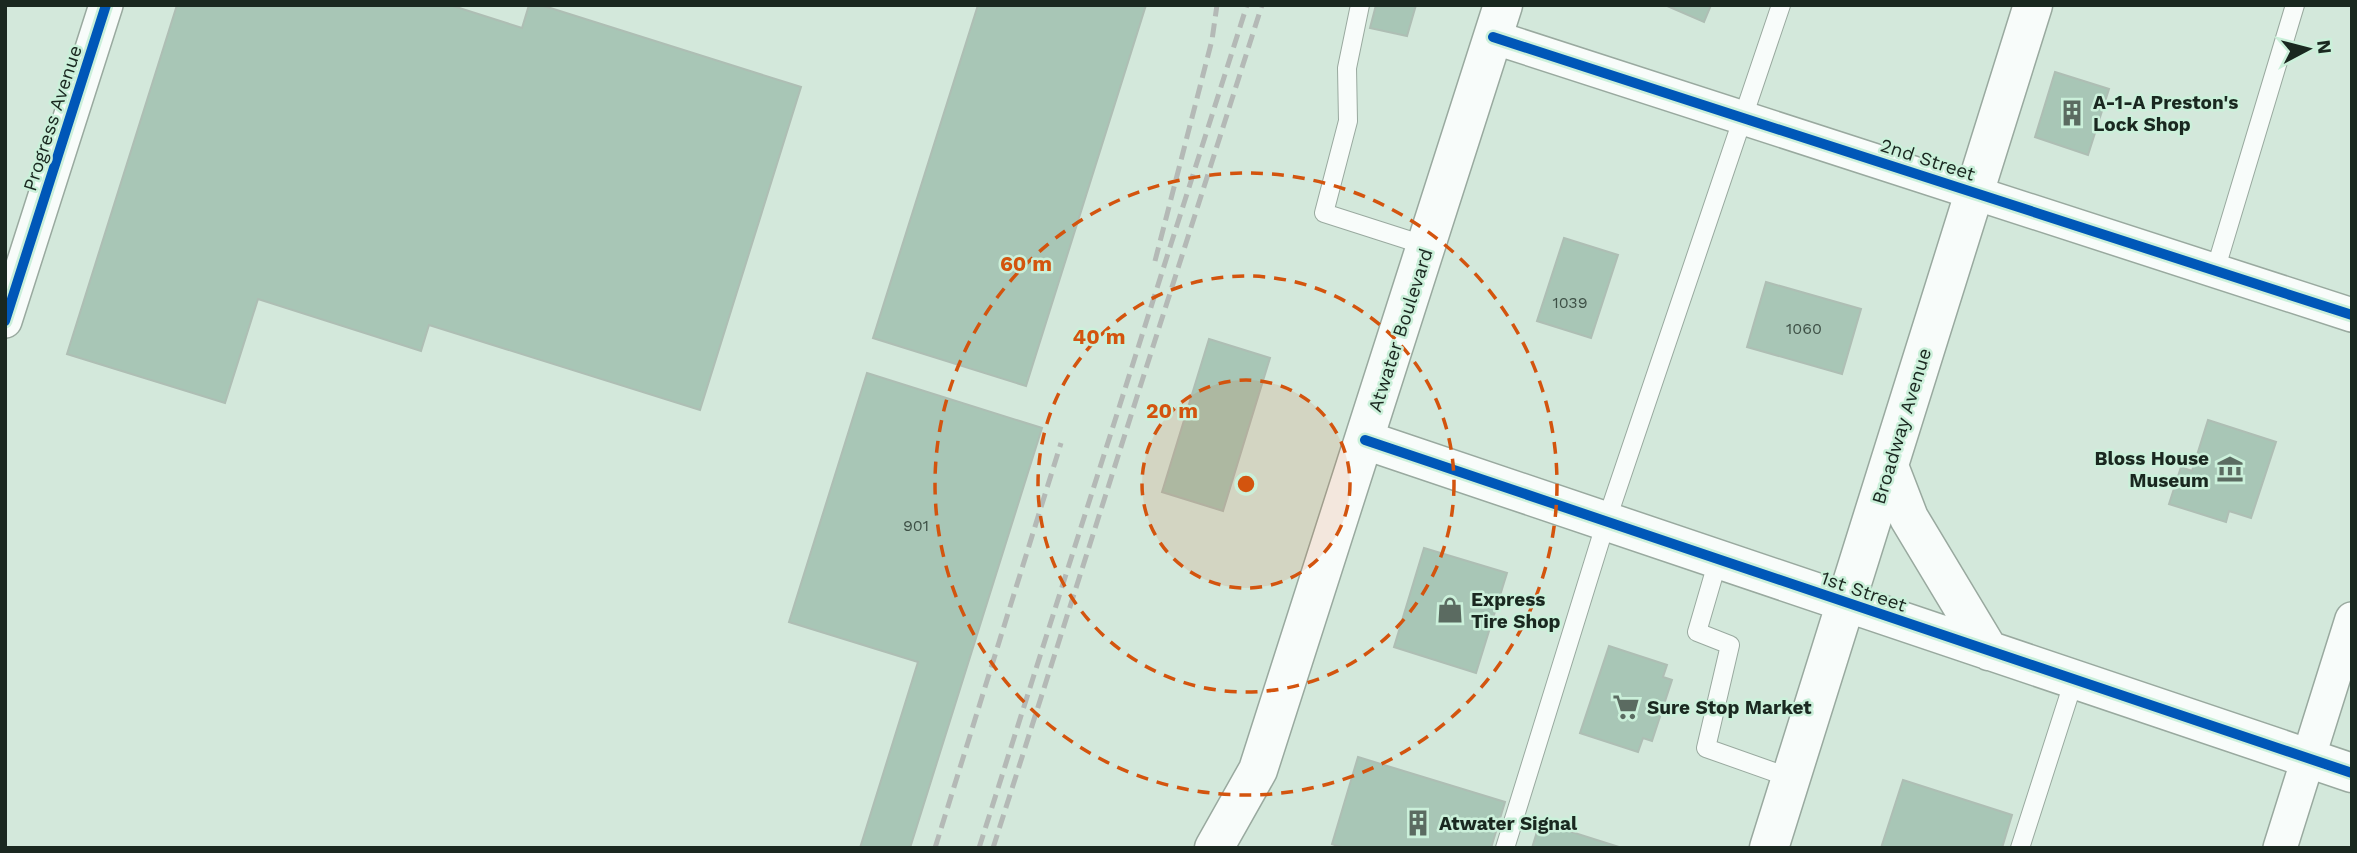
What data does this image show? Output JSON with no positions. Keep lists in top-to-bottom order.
{
  "streets": {
    "street": [
      "Progress Avenue",
      "2nd Street",
      "Atwater Boulevard",
      "Broadway Avenue",
      "1st Street"
    ]
  },
  "crossings": [
    ["2nd Street", "Atwater Boulevard"],
    ["2nd Street", "Broadway Avenue"],
    ["Atwater Boulevard", "1st Street"],
    ["Broadway Avenue", "1st Street"]
  ],
  "places": {
    "building": ["A-1-A Preston's Lock Shop", "Atwater Signal"],
    "museum": ["Bloss House Museum"],
    "shop": ["Express Tire Shop"],
    "supermarket": ["Sure Stop Market"]
  },
  "house_numbers": ["1039", "1060", "901"],
  "north": "right",
  "rings": ["60 m", "40 m", "20 m"]
}
